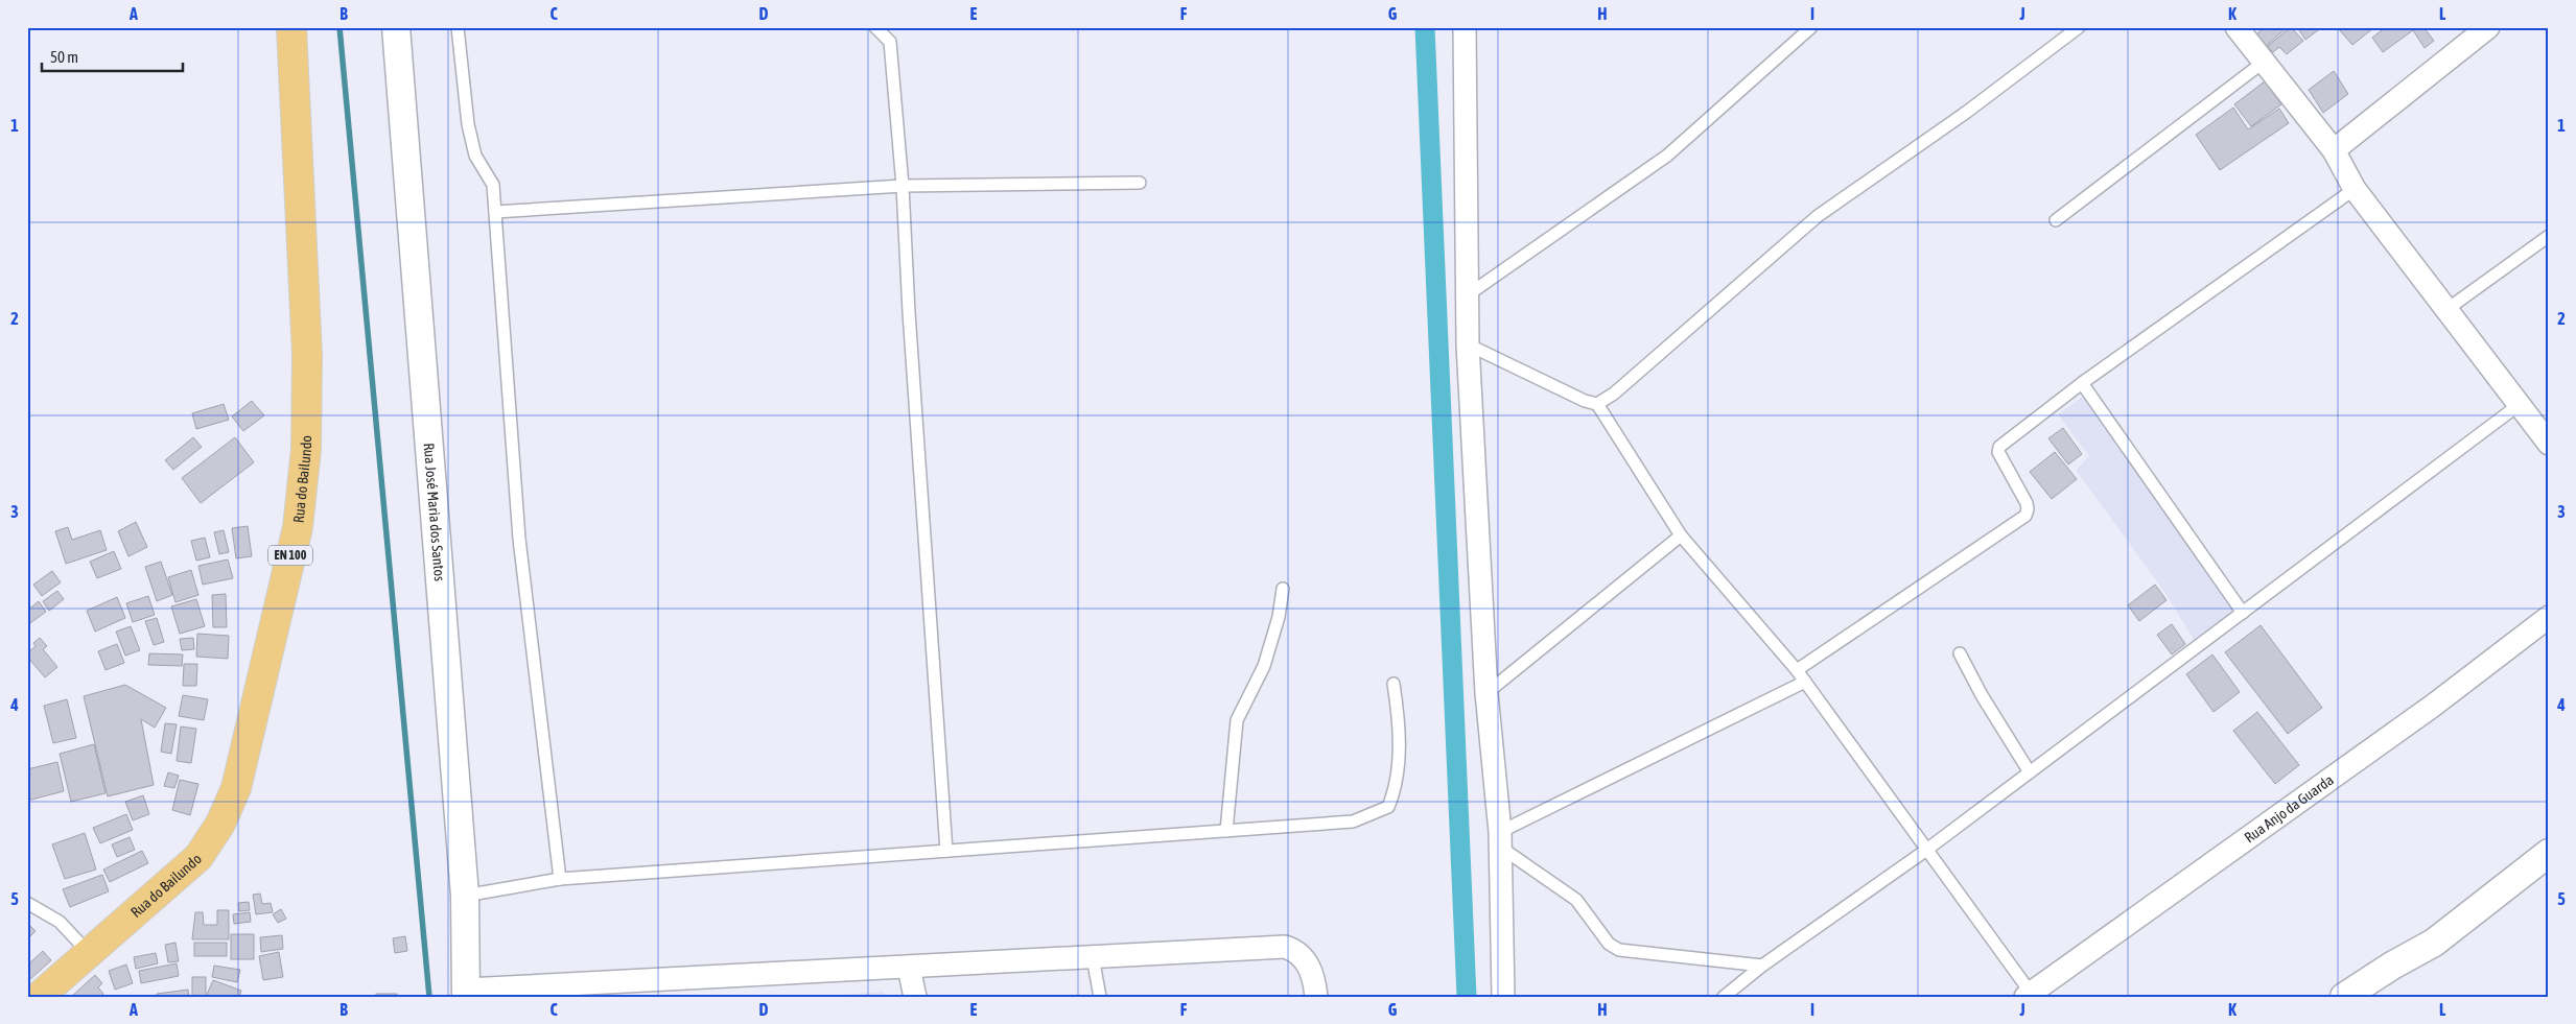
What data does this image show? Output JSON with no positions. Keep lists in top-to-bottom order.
{
  "streets": {
    "main road": ["Rua do Bailundo", "EN 100"],
    "street": ["Rua José Maria dos Santos", "Rua Anjo da Guarda"]
  },
  "scale_bar": "50 m",
  "grid": {
    "columns": [
      "A",
      "B",
      "C",
      "D",
      "E",
      "F",
      "G",
      "H",
      "I",
      "J",
      "K",
      "L"
    ],
    "rows": [
      "1",
      "2",
      "3",
      "4",
      "5"
    ]
  }
}
